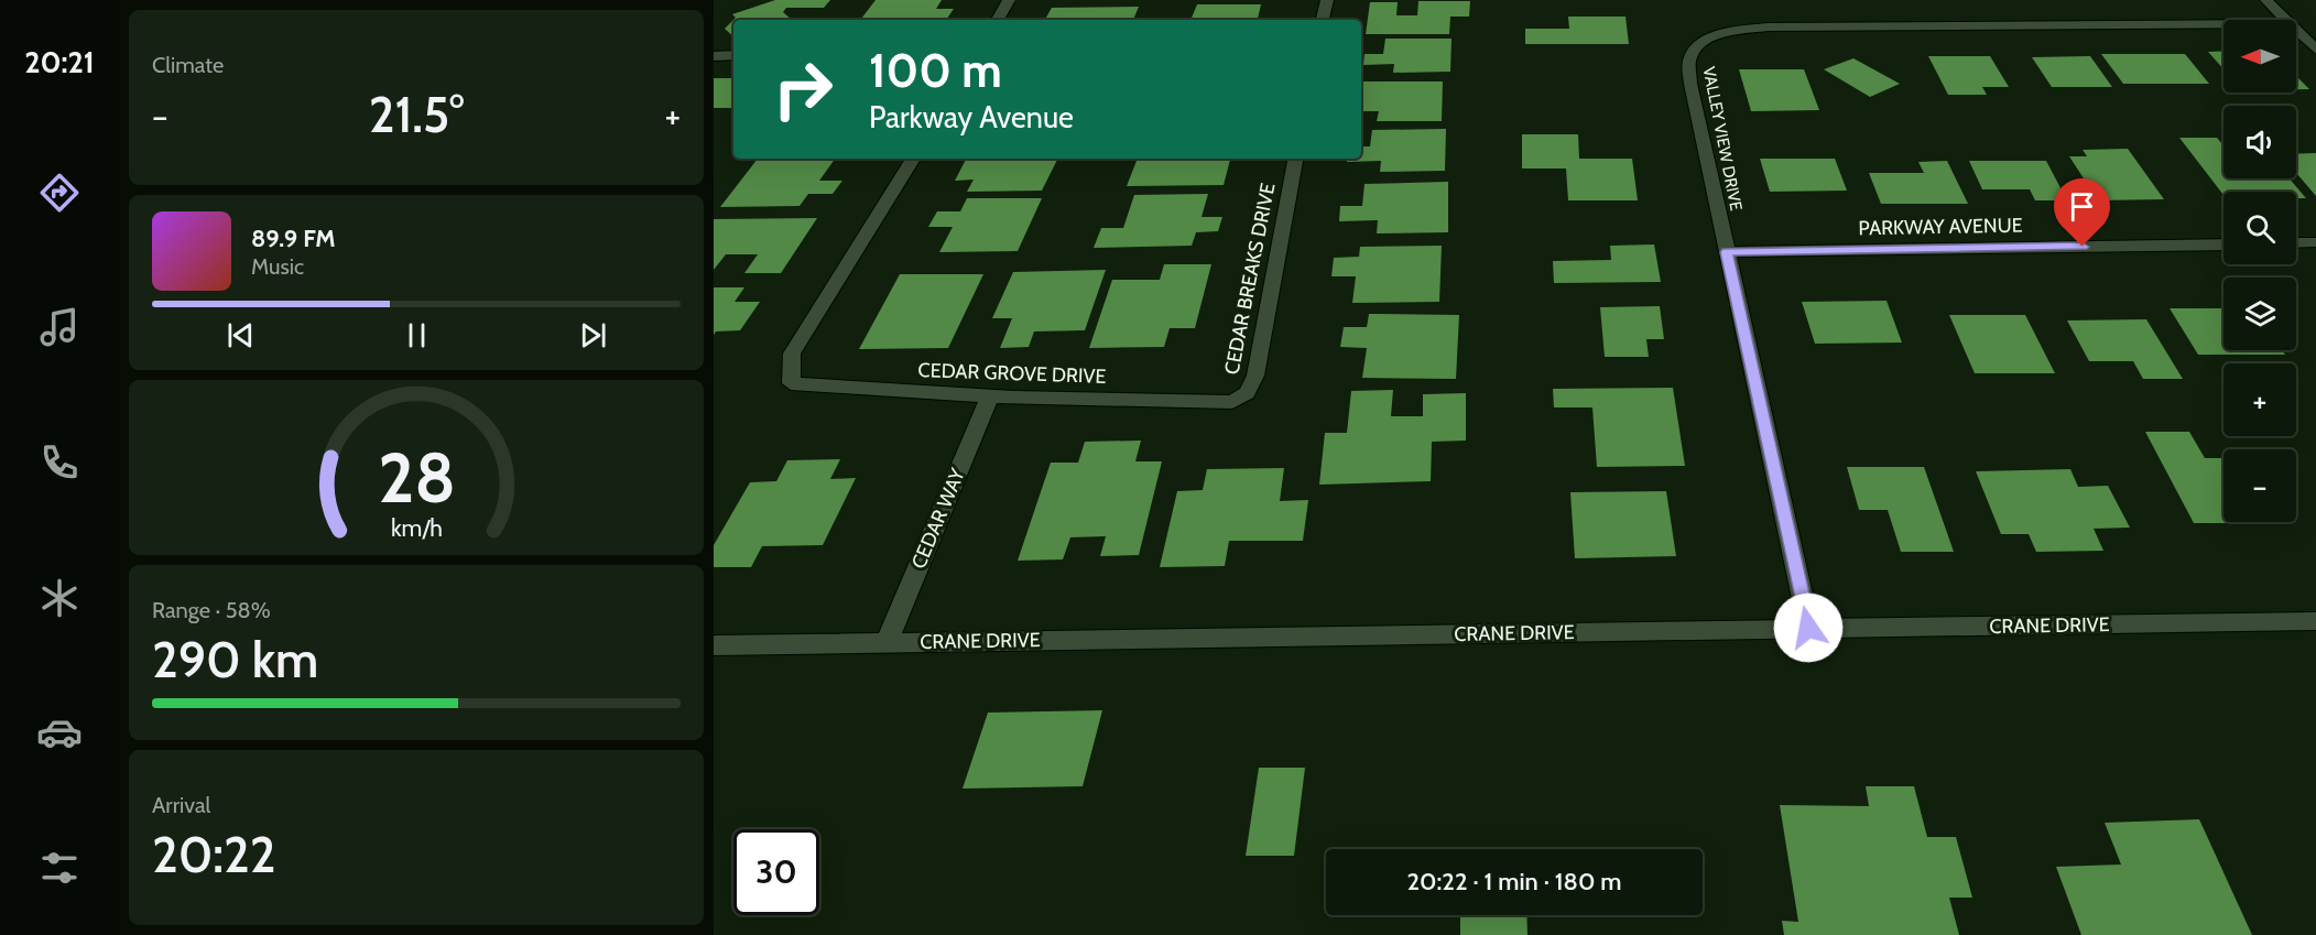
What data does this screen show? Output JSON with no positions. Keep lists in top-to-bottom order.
{
  "streets": {
    "street": [
      "VALLEY VIEW DRIVE",
      "PARKWAY AVENUE",
      "CEDAR BREAKS DRIVE",
      "CEDAR GROVE DRIVE",
      "CEDAR WAY",
      "CRANE DRIVE"
    ]
  },
  "crossings": [
    ["VALLEY VIEW DRIVE", "PARKWAY AVENUE"],
    ["VALLEY VIEW DRIVE", "CRANE DRIVE"],
    ["CEDAR BREAKS DRIVE", "CEDAR GROVE DRIVE"],
    ["CEDAR GROVE DRIVE", "CEDAR WAY"],
    ["CEDAR WAY", "CRANE DRIVE"]
  ],
  "north": "left",
  "page": {
    "tabs": "20:21",
    "tile": [
      "Climate",
      ["Range · 58%", "290 km"],
      ["Arrival", "20:22"]
    ],
    "map_buttons": ["+", "−"],
    "turn": ["100 m", "Parkway Avenue"],
    "heat": ["−", "21.5°", "+"],
    "song": ["89.9 FM", "Music"],
    "limit": "30",
    "trip": "20:22 · 1 min · 180 m",
    "gauge": ["28", "km/h"]
  }
}
